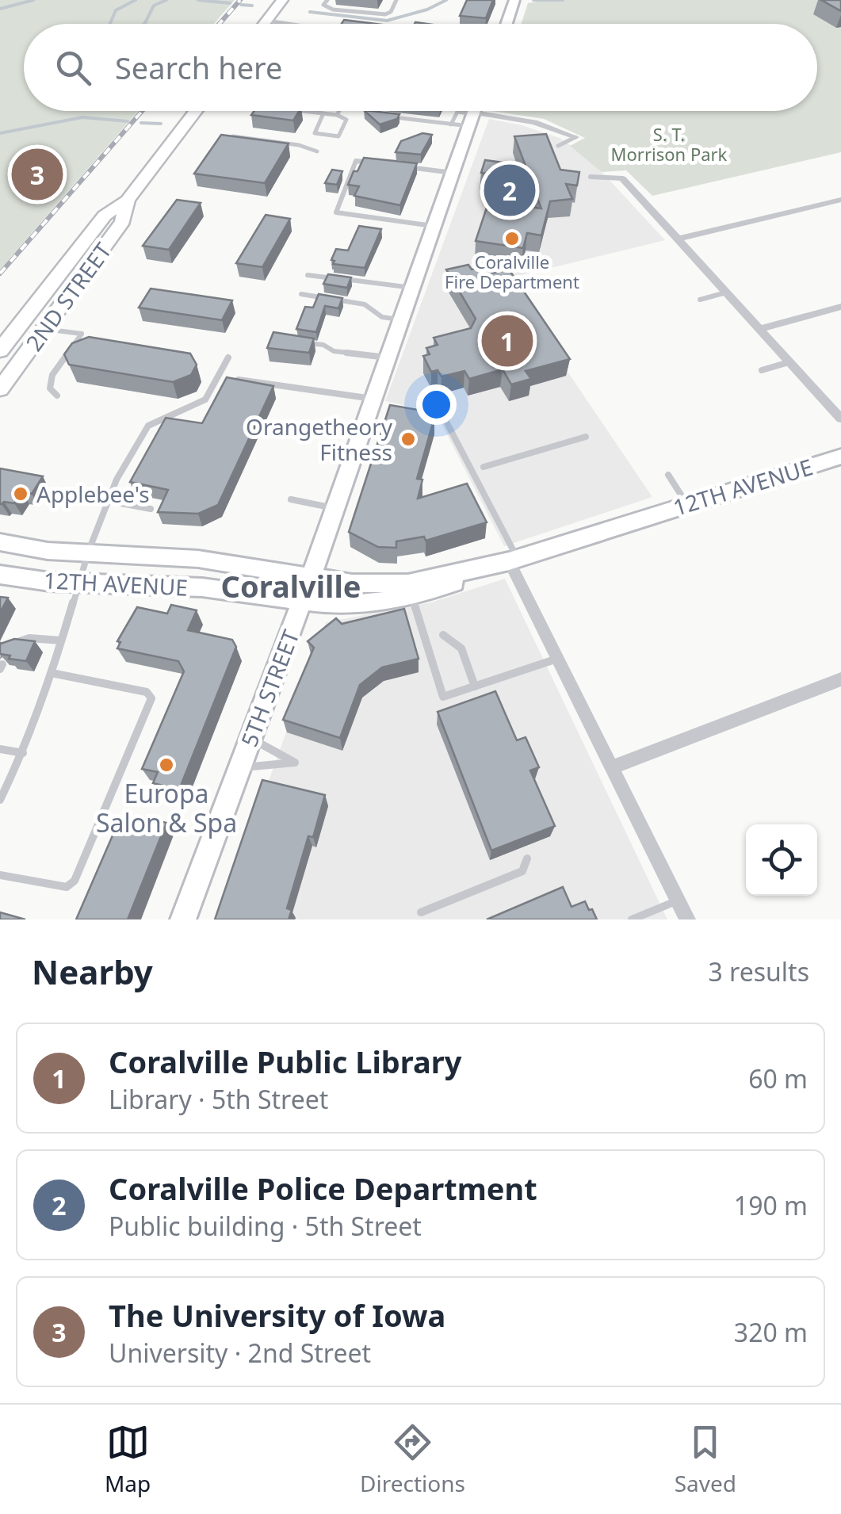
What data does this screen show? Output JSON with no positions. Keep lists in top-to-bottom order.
{
  "streets": {
    "main road": ["2ND STREET", "12TH AVENUE", "5TH STREET"]
  },
  "crossings": [
    ["12TH AVENUE", "5TH STREET"]
  ],
  "districts": ["Coralville"],
  "parks": ["S. T. Morrison Park"],
  "places": [
    "Coralville Fire Department",
    "Orangetheory Fitness",
    "Applebee's",
    "Europa Salon & Spa"
  ],
  "page": {
    "search": "Search here",
    "pins": ["3", "2", "1"],
    "heading": ["Nearby", "3 results"],
    "list": [
      {
        "mark": "1",
        "name": "Coralville Public Library",
        "note": "Library · 5th Street",
        "value": "60 m"
      },
      {
        "mark": "2",
        "name": "Coralville Police Department",
        "note": "Public building · 5th Street",
        "value": "190 m"
      },
      {
        "mark": "3",
        "name": "The University of Iowa",
        "note": "University · 2nd Street",
        "value": "320 m"
      }
    ],
    "nav": ["Map", "Directions", "Saved"]
  }
}
